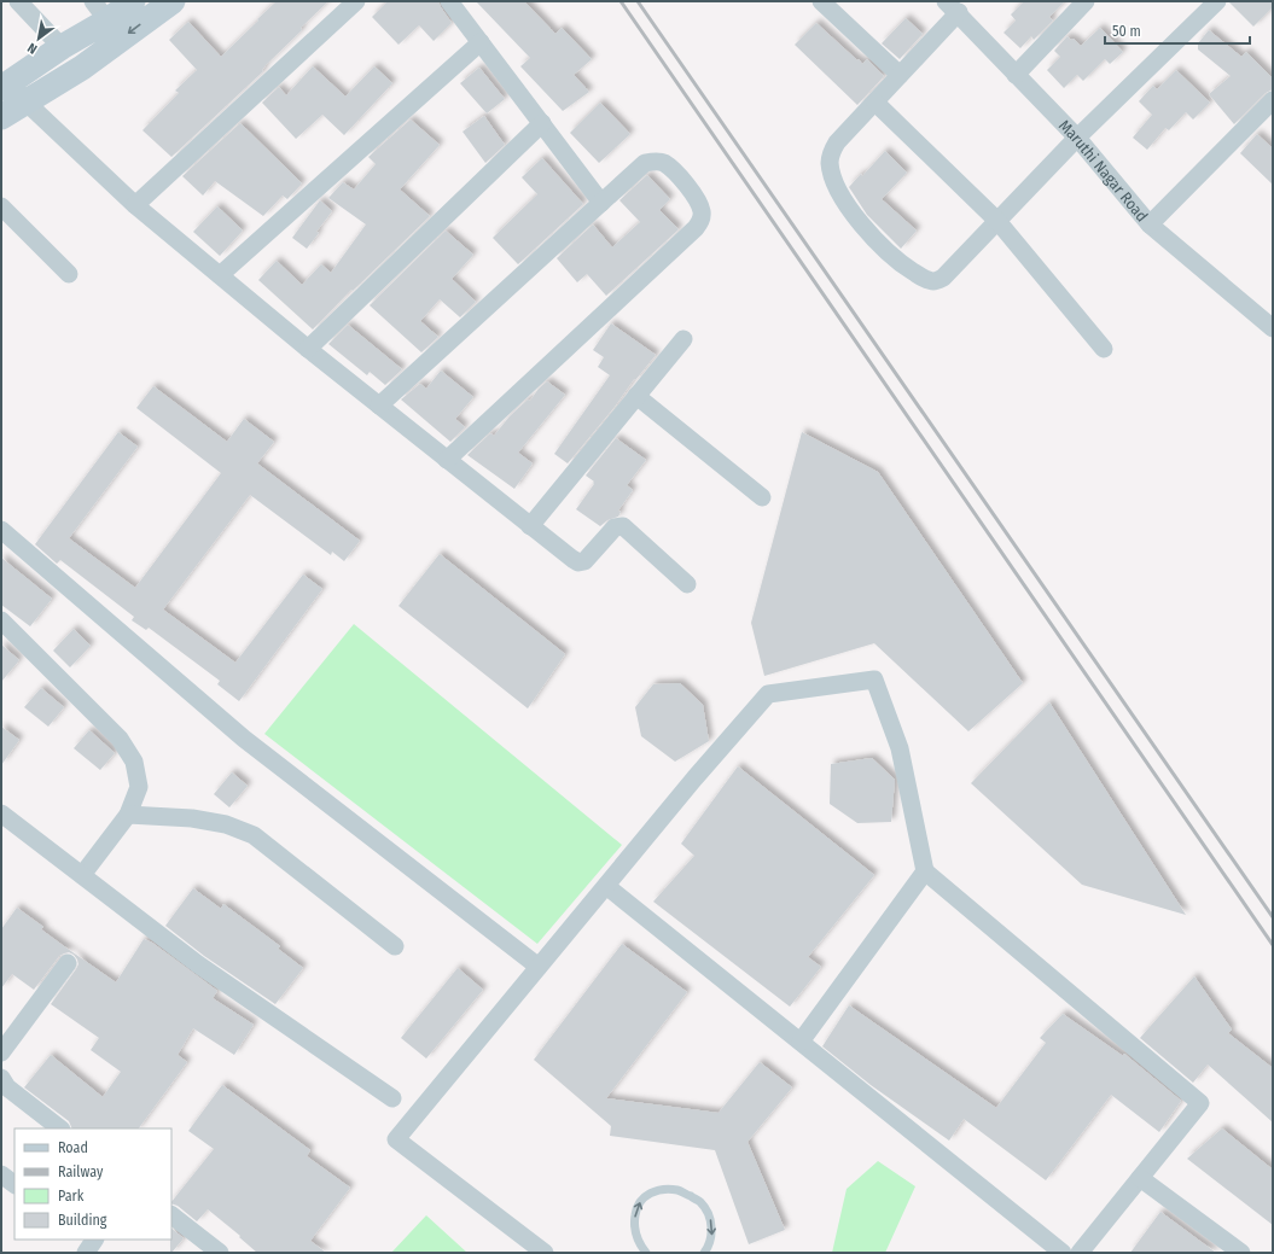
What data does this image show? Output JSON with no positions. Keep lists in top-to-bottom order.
{
  "streets": {
    "street": ["Maruthi Nagar Road"]
  },
  "legend": [
    "Road",
    "Railway",
    "Park",
    "Building"
  ],
  "scale_bar": "50 m",
  "north": "bottom left"
}
